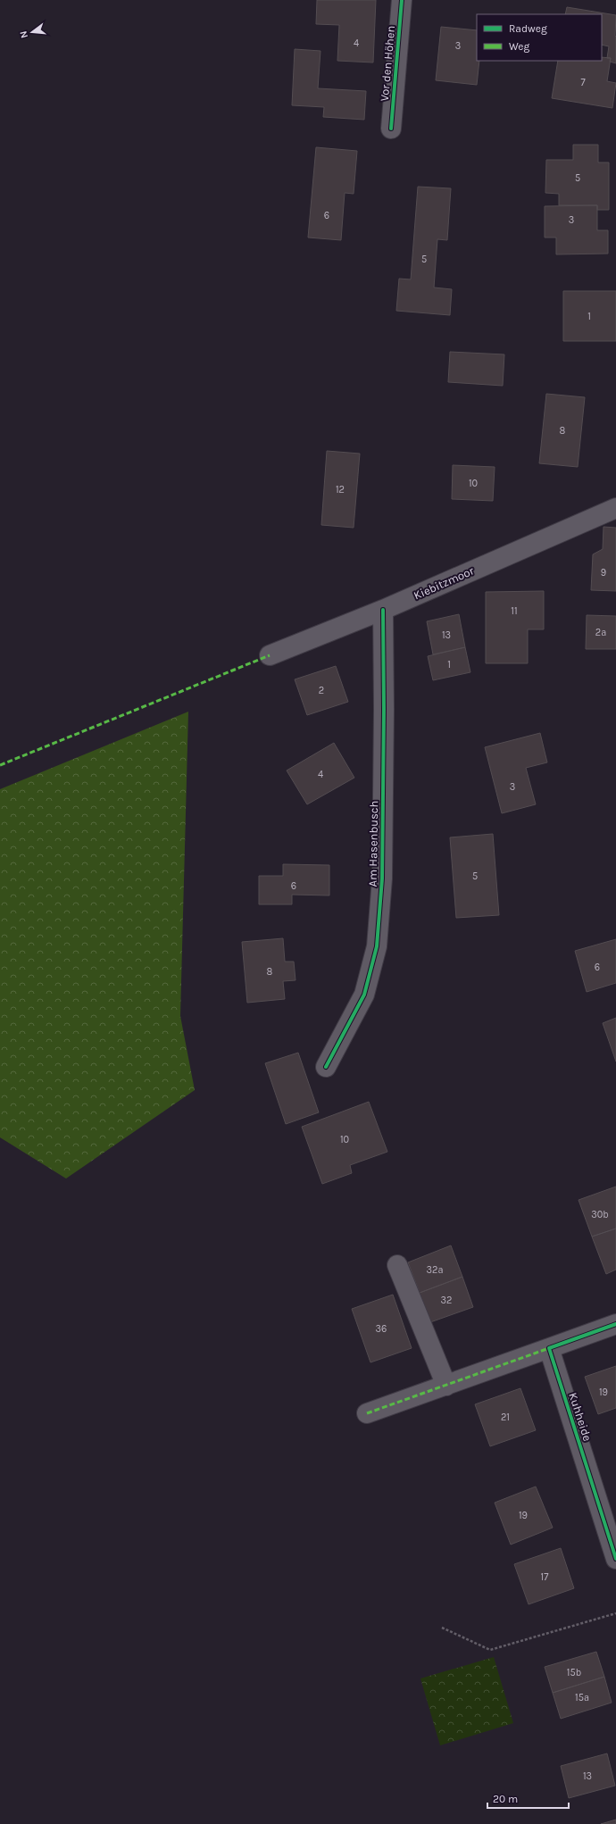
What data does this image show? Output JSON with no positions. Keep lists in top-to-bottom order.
{
  "streets": {
    "street": [
      "Vor den Höhen",
      "Kiebitzmoor",
      "Am Hasenbusch",
      "Kuhheide"
    ]
  },
  "crossings": [
    ["Kiebitzmoor", "Am Hasenbusch"]
  ],
  "house_numbers": [
    "4",
    "3",
    "7",
    "5",
    "6",
    "3",
    "5",
    "1",
    "8",
    "10",
    "12",
    "9",
    "11",
    "2a",
    "13",
    "1",
    "2",
    "4",
    "3",
    "5",
    "6",
    "6",
    "8",
    "10",
    "30b",
    "32a",
    "32",
    "36",
    "19",
    "21",
    "19",
    "17",
    "15b",
    "15a",
    "13"
  ],
  "legend": ["Radweg", "Weg"],
  "scale_bar": "20 m",
  "north": "left"
}
